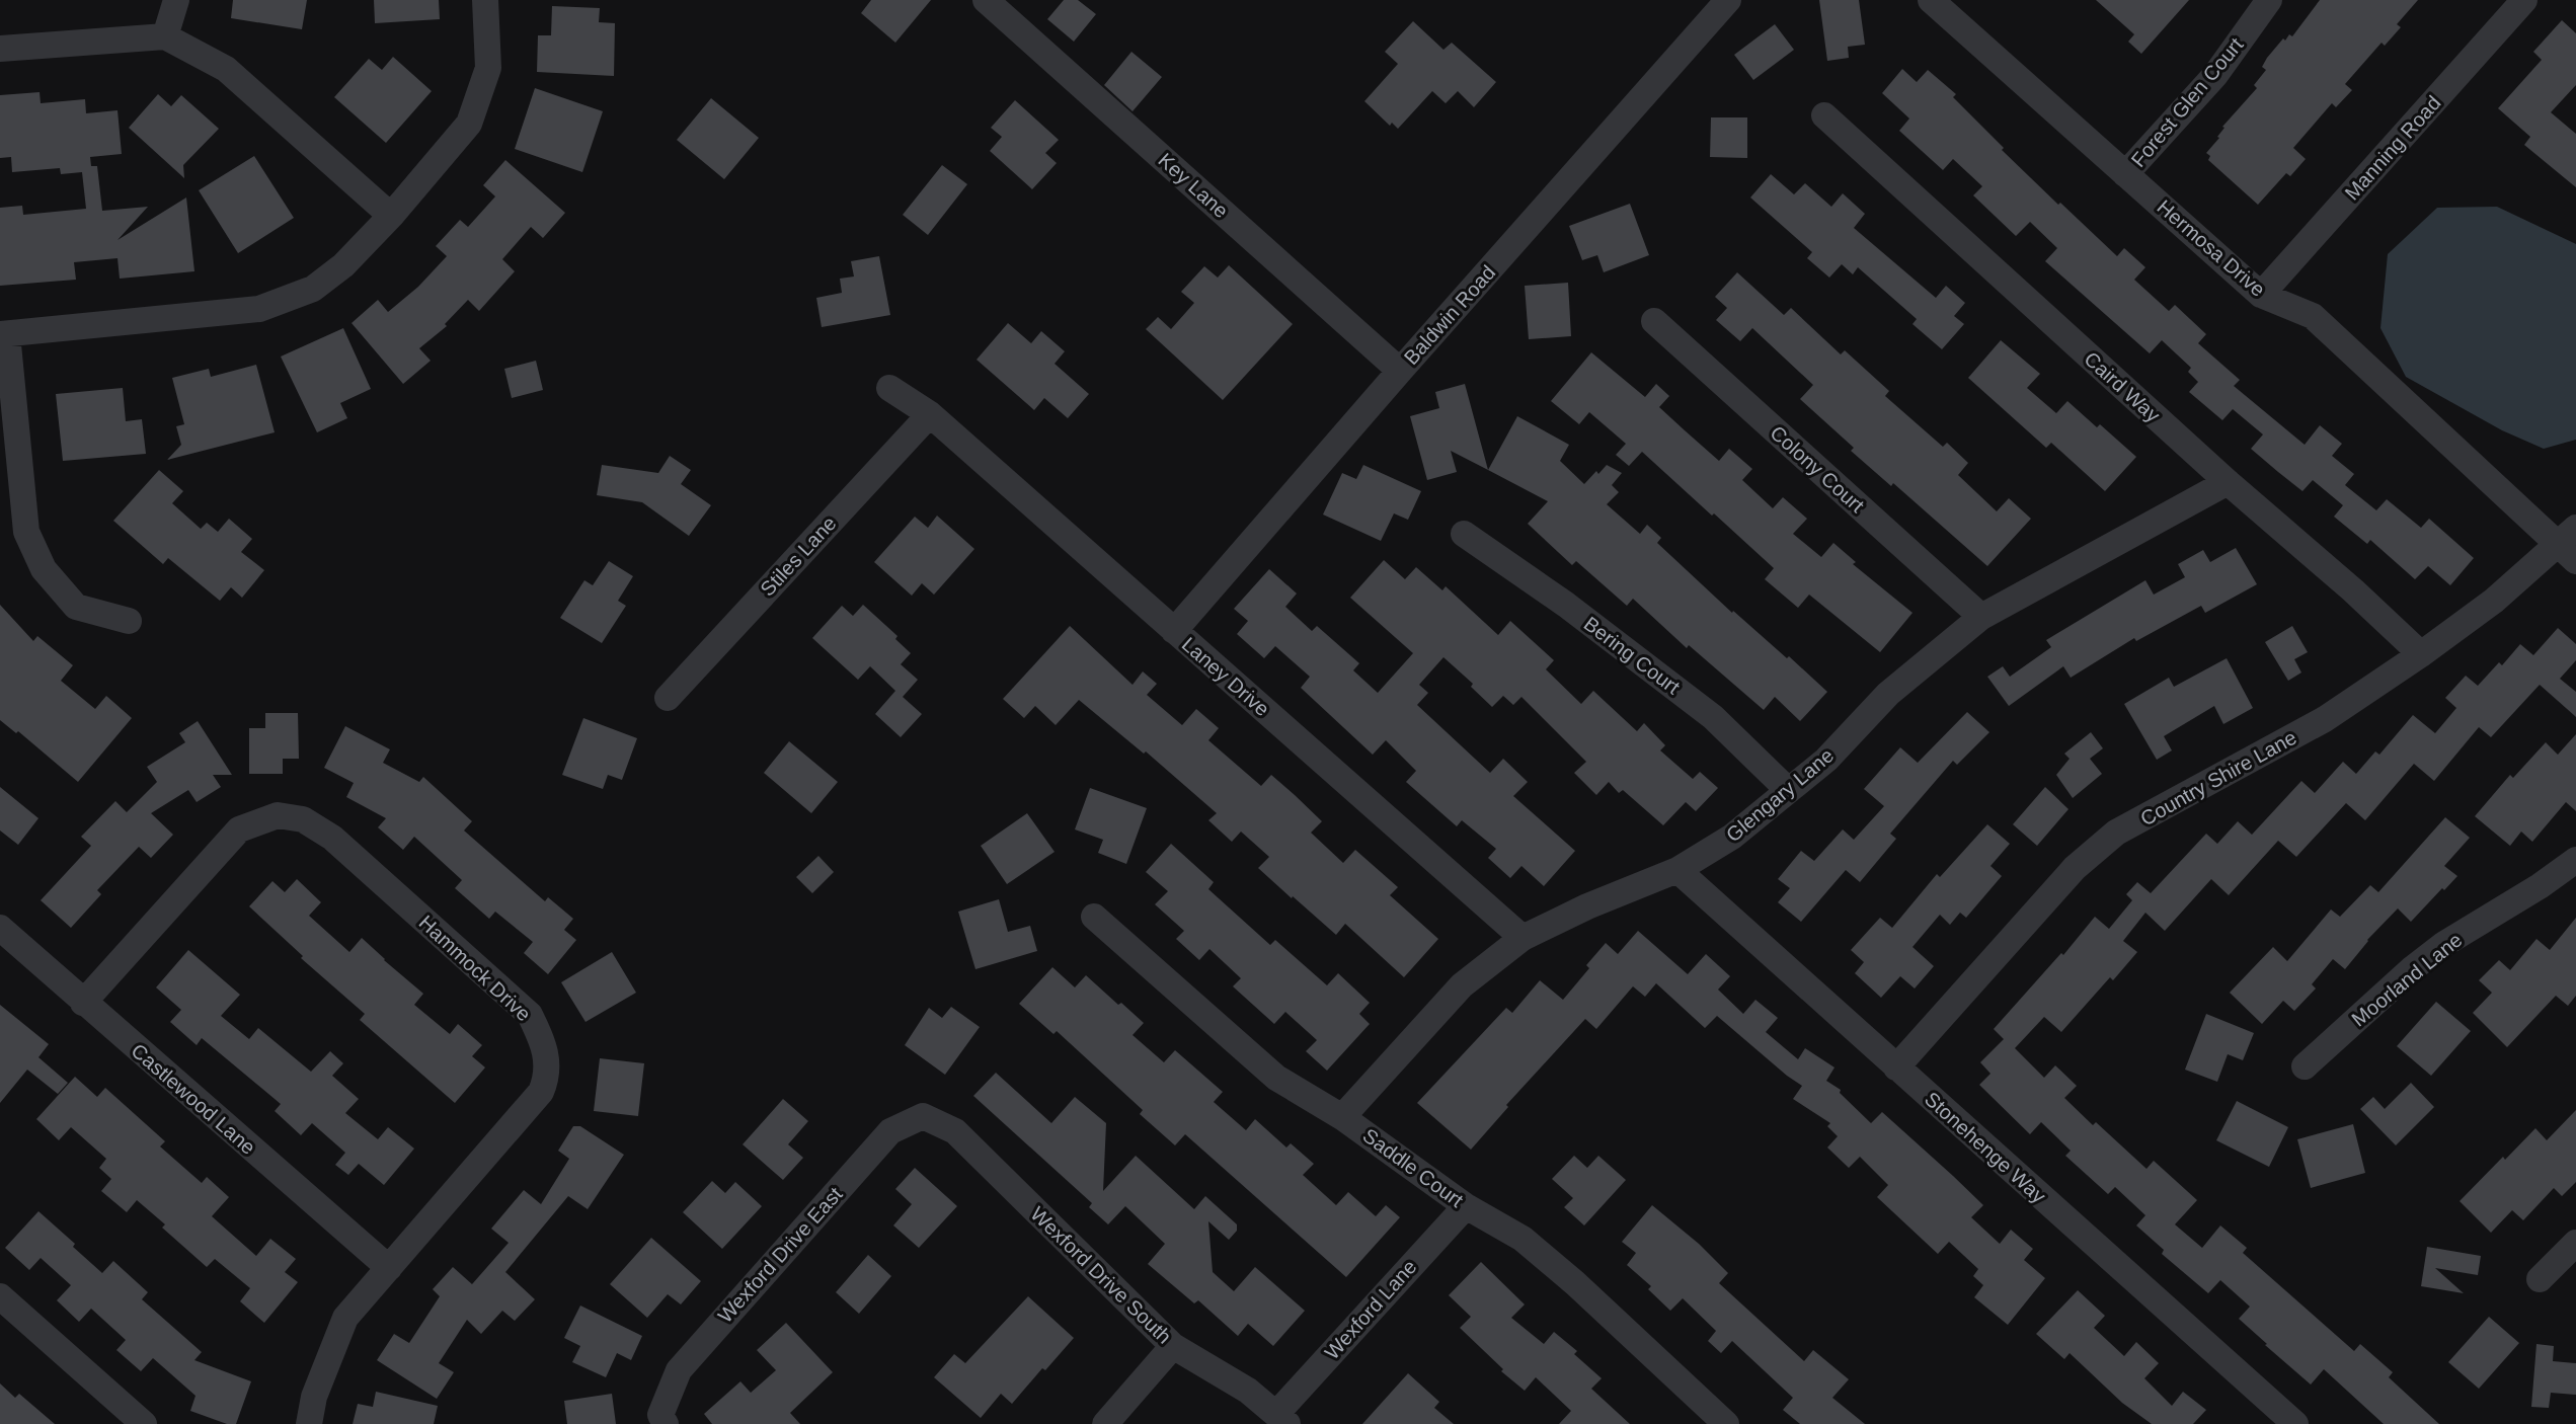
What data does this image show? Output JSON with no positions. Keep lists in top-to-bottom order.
{
  "streets": {
    "street": [
      "Forest Glen Court",
      "Manning Road",
      "Key Lane",
      "Hermosa Drive",
      "Baldwin Road",
      "Caird Way",
      "Colony Court",
      "Stiles Lane",
      "Bering Court",
      "Laney Drive",
      "Country Shire Lane",
      "Glengary Lane",
      "Hammock Drive",
      "Moorland Lane",
      "Castlewood Lane",
      "Stonehenge Way",
      "Saddle Court",
      "Wexford Drive East",
      "Wexford Drive South",
      "Wexford Lane"
    ]
  },
  "crossings": [
    ["Forest Glen Court", "Hermosa Drive"],
    ["Manning Road", "Hermosa Drive"],
    ["Key Lane", "Baldwin Road"],
    ["Hermosa Drive", "Country Shire Lane"],
    ["Baldwin Road", "Laney Drive"],
    ["Caird Way", "Country Shire Lane"],
    ["Caird Way", "Glengary Lane"],
    ["Colony Court", "Glengary Lane"],
    ["Stiles Lane", "Laney Drive"],
    ["Bering Court", "Glengary Lane"],
    ["Laney Drive", "Glengary Lane"],
    ["Country Shire Lane", "Stonehenge Way"],
    ["Glengary Lane", "Stonehenge Way"],
    ["Glengary Lane", "Saddle Court"],
    ["Hammock Drive", "Castlewood Lane"],
    ["Saddle Court", "Wexford Lane"],
    ["Wexford Drive East", "Wexford Drive South"],
    ["Wexford Drive South", "Wexford Lane"]
  ]
}
